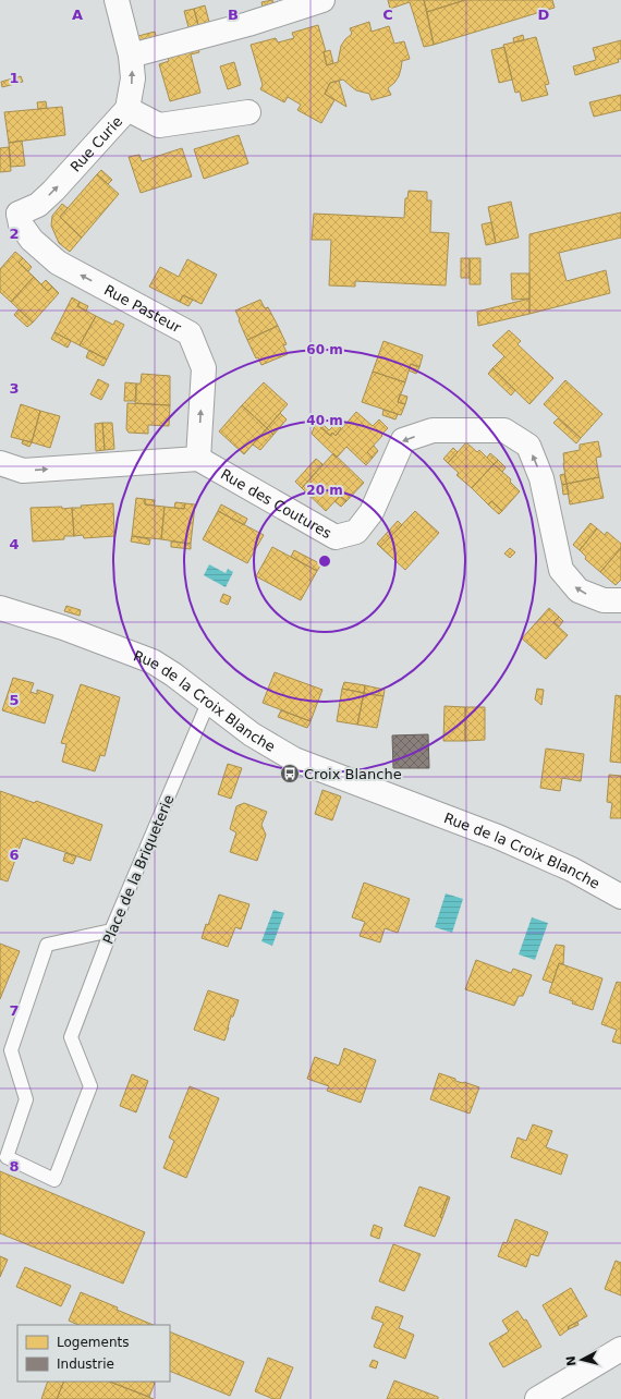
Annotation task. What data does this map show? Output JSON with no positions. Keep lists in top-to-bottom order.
{
  "streets": {
    "street": [
      "Rue Curie",
      "Rue Pasteur",
      "Rue des Coutures",
      "Rue de la Croix Blanche"
    ],
    "lane": ["Place de la Briqueterie"]
  },
  "crossings": [
    ["Rue Curie", "Rue Pasteur"],
    ["Rue Pasteur", "Rue des Coutures"],
    ["Rue de la Croix Blanche", "Place de la Briqueterie"]
  ],
  "one_way": ["Rue Curie", "Rue Pasteur"],
  "places": {
    "bus stop": ["Croix Blanche"]
  },
  "legend": ["Logements", "Industrie"],
  "north": "left",
  "grid": {
    "columns": [
      "A",
      "B",
      "C",
      "D"
    ],
    "rows": [
      "1",
      "2",
      "3",
      "4",
      "5",
      "6",
      "7",
      "8"
    ]
  },
  "rings": ["60 m", "40 m", "20 m"]
}
